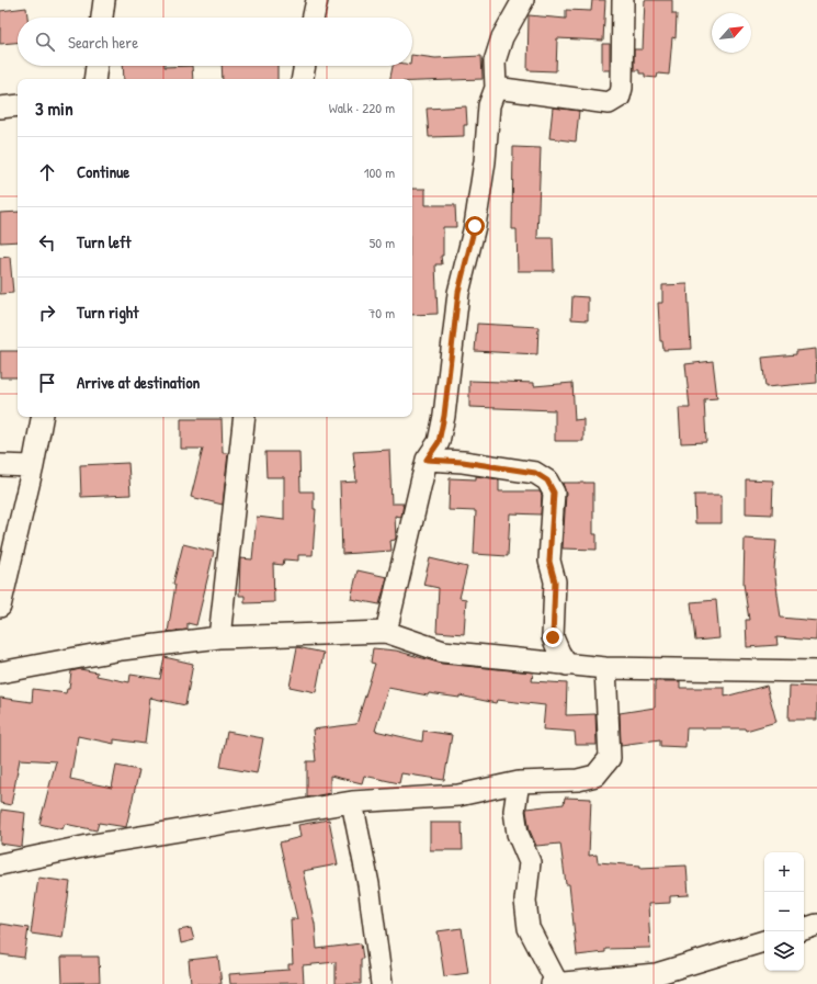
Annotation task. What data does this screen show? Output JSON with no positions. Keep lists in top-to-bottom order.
{
  "north": "top right",
  "page": {
    "search": "Search here",
    "heading": ["3 min", "Walk · 220 m"],
    "list": [
      ["Continue", "100 m"],
      ["Turn left", "50 m"],
      ["Turn right", "70 m"],
      "Arrive at destination"
    ],
    "map_buttons": ["+", "−"]
  }
}
